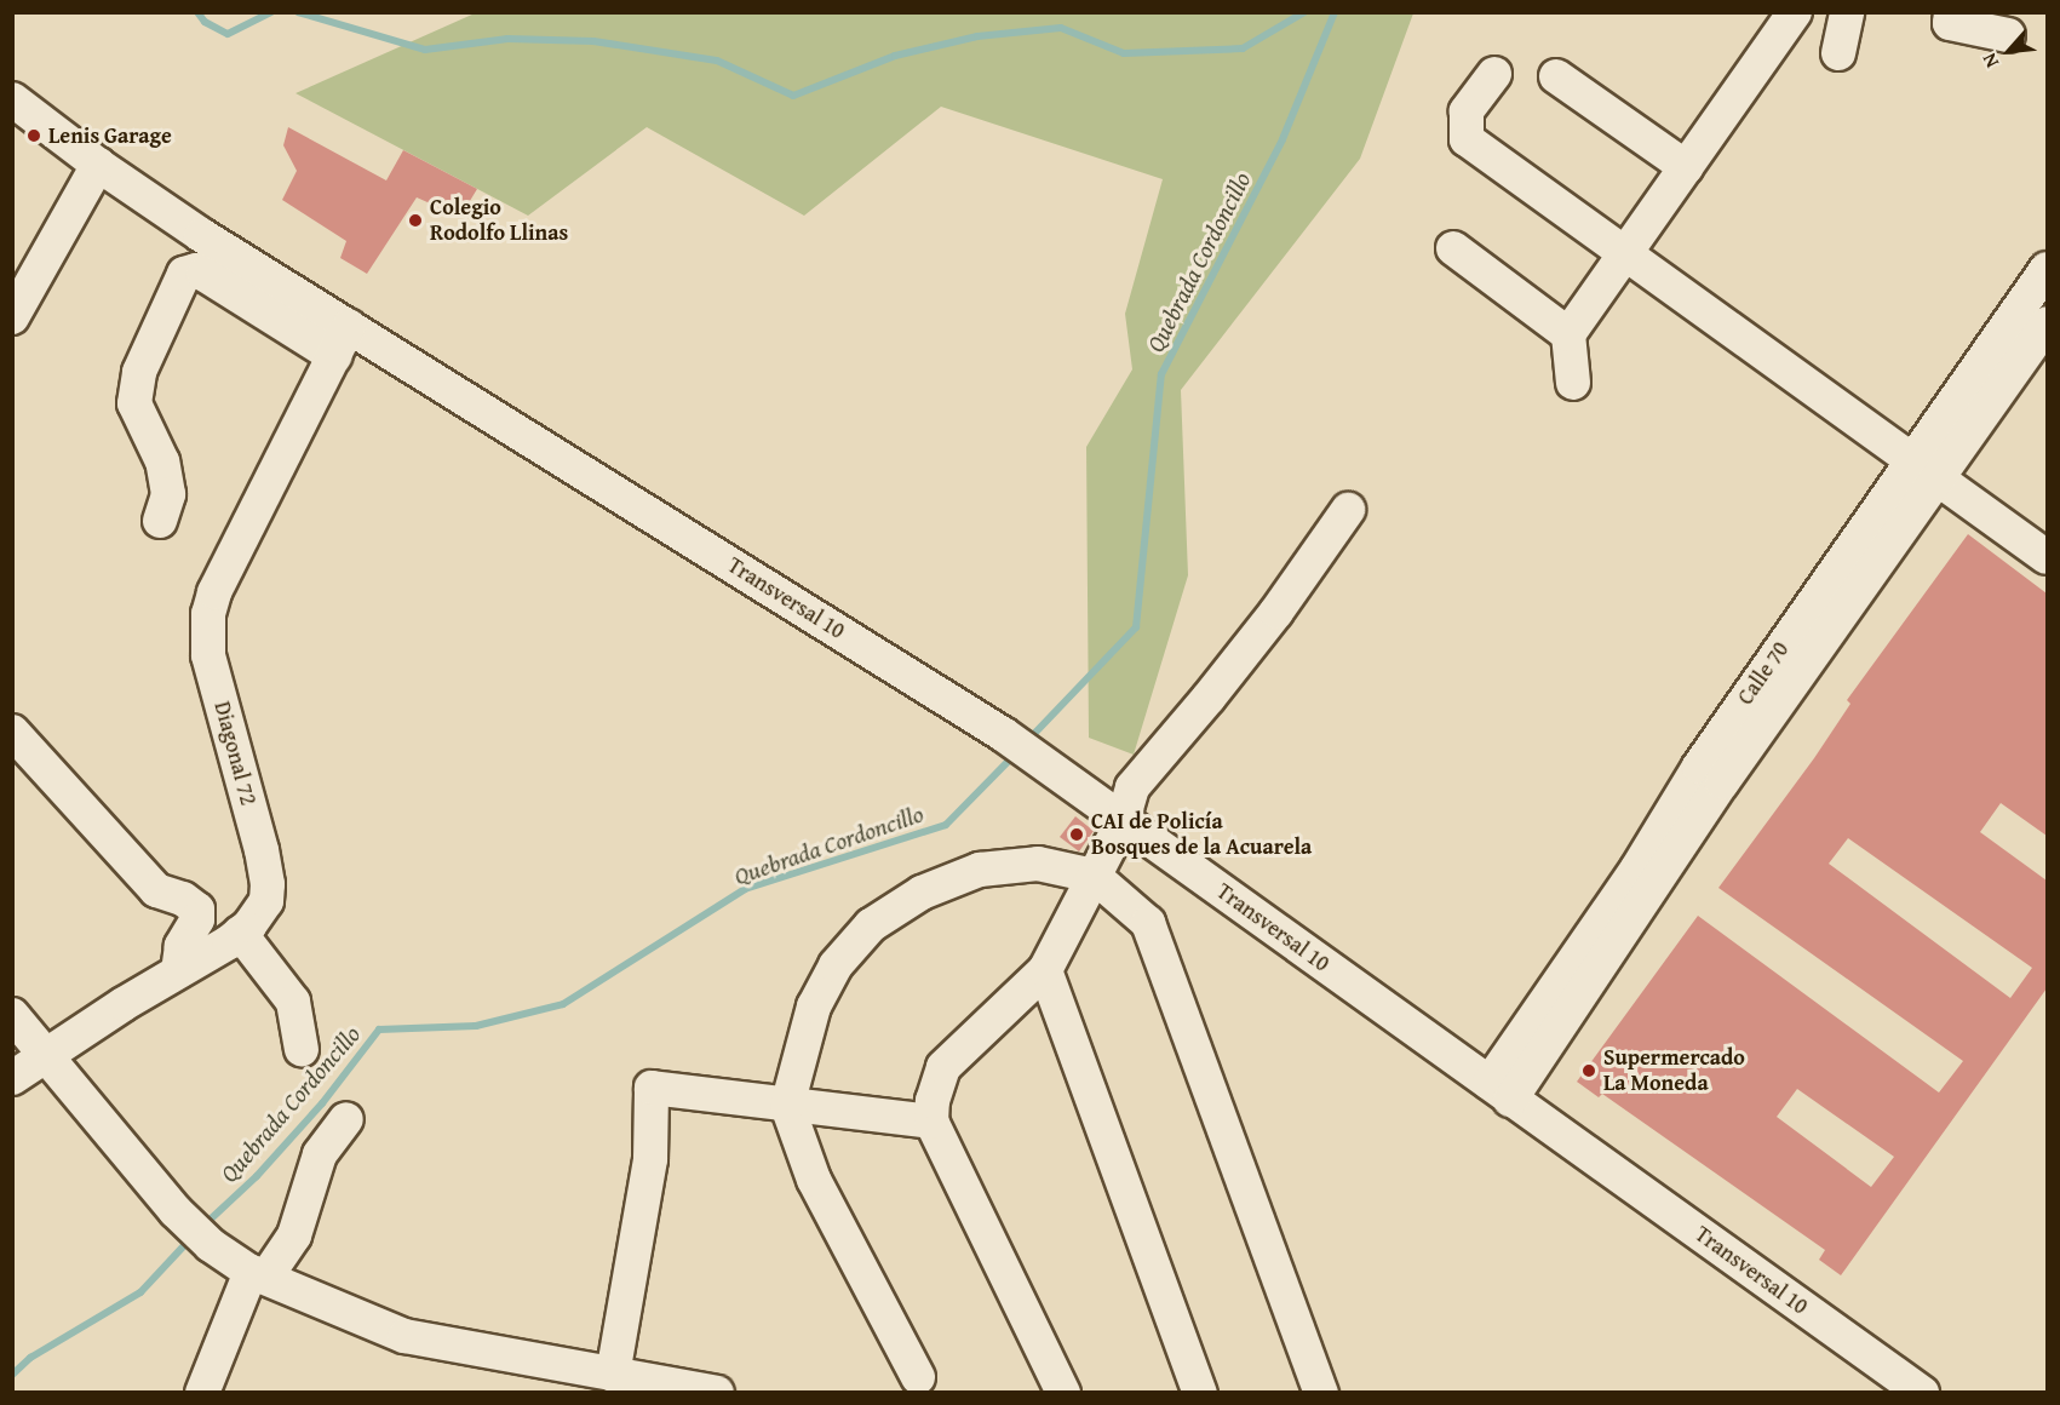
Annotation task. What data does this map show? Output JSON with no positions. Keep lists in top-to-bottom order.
{
  "streets": {
    "street": ["Transversal 10", "Calle 70", "Diagonal 72"]
  },
  "crossings": [
    ["Transversal 10", "Calle 70"],
    ["Transversal 10", "Diagonal 72"]
  ],
  "water": ["Quebrada Cordoncillo"],
  "places": [
    "Lenis Garage",
    "Colegio Rodolfo Llinas",
    "CAI de Policía Bosques de la Acuarela",
    "Supermercado La Moneda"
  ],
  "north": "bottom left"
}
